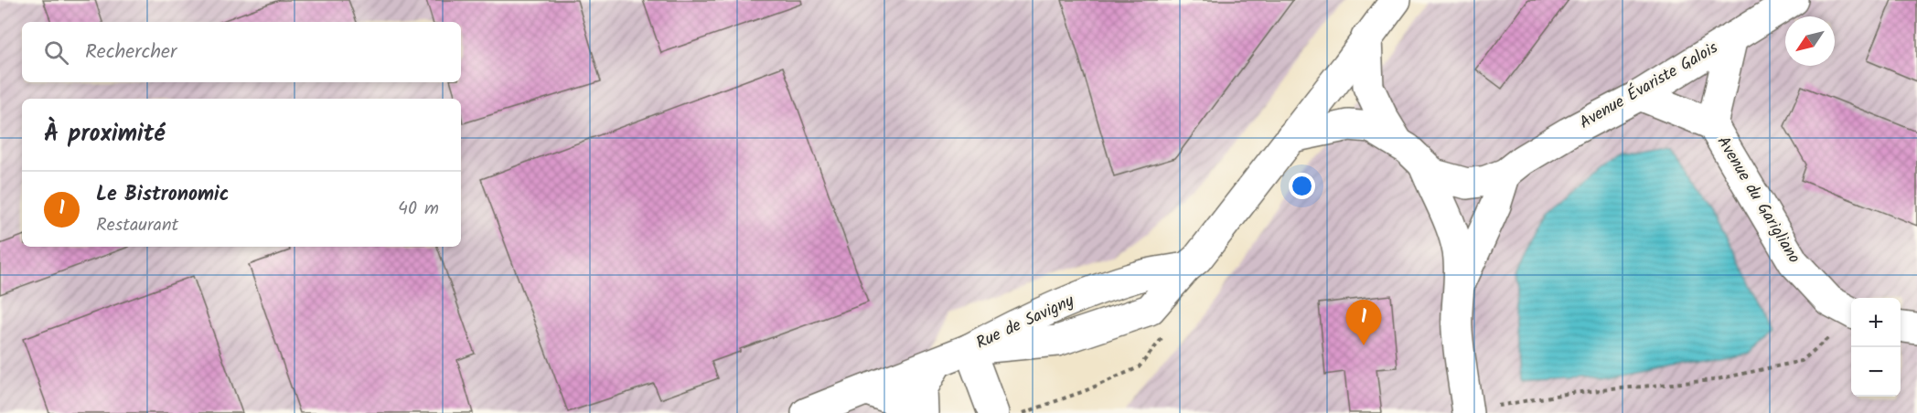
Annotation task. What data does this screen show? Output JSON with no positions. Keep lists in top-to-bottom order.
{
  "streets": {
    "main road": ["Avenue Évariste Galois", "Avenue du Garigliano", "Rue de Savigny"]
  },
  "crossings": [
    ["Avenue Évariste Galois", "Avenue du Garigliano"],
    ["Avenue Évariste Galois", "Rue de Savigny"]
  ],
  "north": "bottom left",
  "page": {
    "search": "Rechercher",
    "heading": "À proximité",
    "list": [
      {
        "mark": "1",
        "name": "Le Bistronomic",
        "note": "Restaurant",
        "value": "40 m"
      }
    ],
    "map_buttons": ["+", "−"],
    "pins": "1"
  }
}
